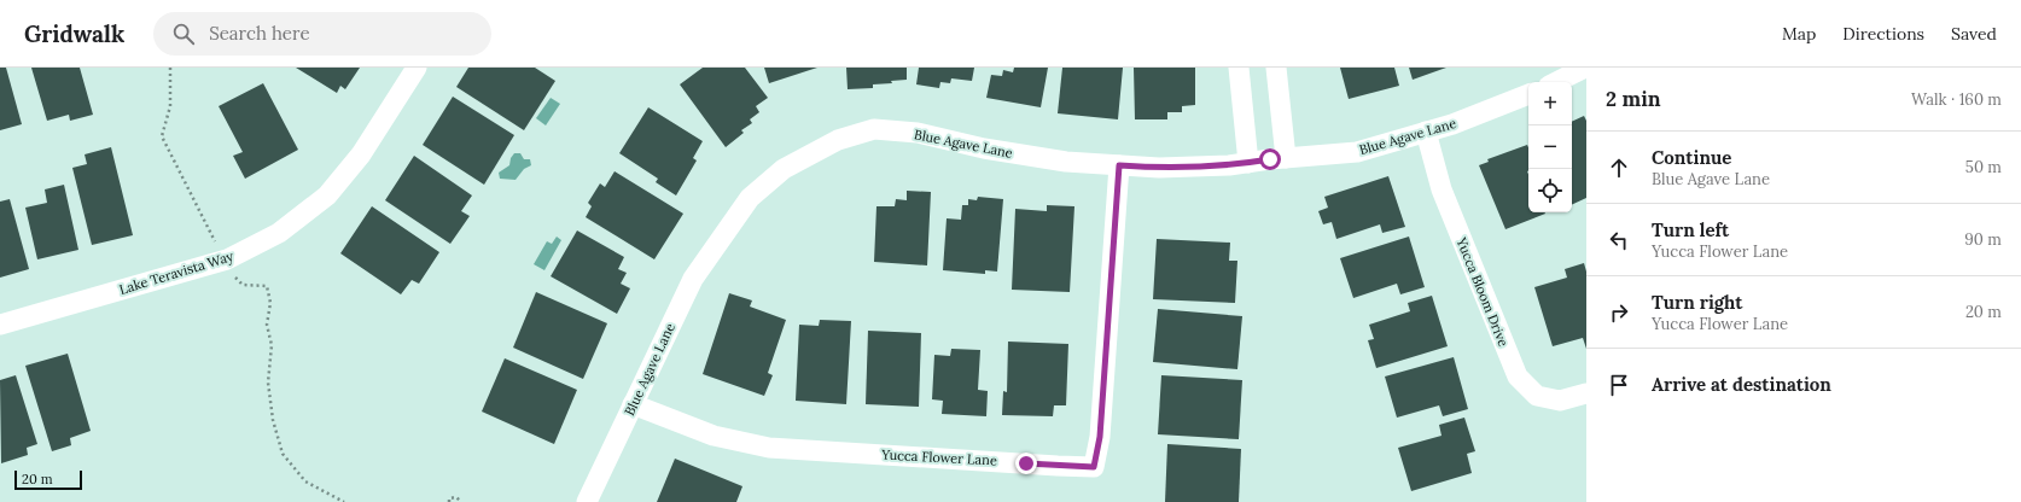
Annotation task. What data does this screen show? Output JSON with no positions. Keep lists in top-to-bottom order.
{
  "streets": {
    "street": [
      "Blue Agave Lane",
      "Lake Teravista Way",
      "Yucca Bloom Drive",
      "Yucca Flower Lane"
    ]
  },
  "crossings": [
    ["Blue Agave Lane", "Yucca Bloom Drive"],
    ["Blue Agave Lane", "Yucca Flower Lane"]
  ],
  "scale_bar": "20 m",
  "page": {
    "header": "Gridwalk",
    "search": "Search here",
    "nav": ["Map", "Directions", "Saved"],
    "heading": ["2 min", "Walk · 160 m"],
    "map_buttons": ["+", "−"],
    "list": [
      ["Continue", "Blue Agave Lane", "50 m"],
      ["Turn left", "Yucca Flower Lane", "90 m"],
      ["Turn right", "Yucca Flower Lane", "20 m"],
      "Arrive at destination"
    ],
    "scale": "20 m"
  }
}
